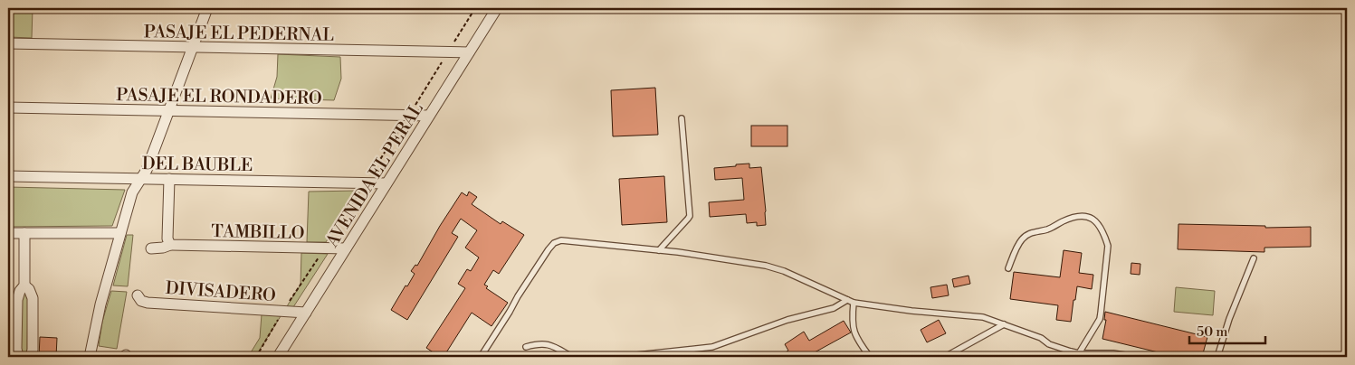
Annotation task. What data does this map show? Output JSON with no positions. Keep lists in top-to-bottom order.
{
  "streets": {
    "street": [
      "PASAJE EL PEDERNAL",
      "PASAJE EL RONDADERO",
      "DEL BAUBLE",
      "AVENIDA EL PERAL",
      "TAMBILLO",
      "DIVISADERO"
    ]
  },
  "crossings": [
    ["PASAJE EL PEDERNAL", "AVENIDA EL PERAL"],
    ["PASAJE EL RONDADERO", "AVENIDA EL PERAL"],
    ["DEL BAUBLE", "AVENIDA EL PERAL"],
    ["AVENIDA EL PERAL", "TAMBILLO"],
    ["AVENIDA EL PERAL", "DIVISADERO"]
  ],
  "scale_bar": "50 m"
}
